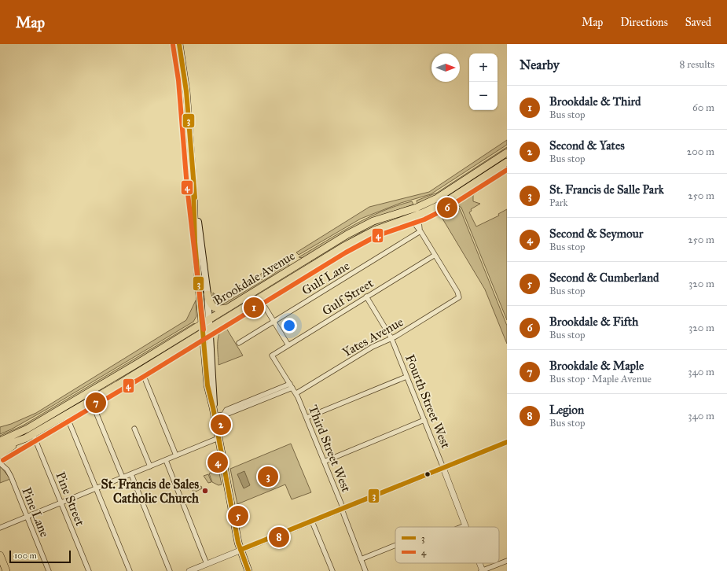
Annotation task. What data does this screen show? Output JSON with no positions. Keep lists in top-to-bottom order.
{
  "streets": {
    "main road": ["Brookdale Avenue"],
    "street": [
      "Gulf Lane",
      "Gulf Street",
      "Yates Avenue",
      "Fourth Street West",
      "Third Street West",
      "Pine Street",
      "Pine Lane"
    ]
  },
  "crossings": [
    ["Brookdale Avenue", "Pine Street"],
    ["Gulf Street", "Yates Avenue"],
    ["Gulf Street", "Fourth Street West"],
    ["Gulf Street", "Third Street West"],
    ["Yates Avenue", "Fourth Street West"],
    ["Yates Avenue", "Third Street West"]
  ],
  "places": ["St. Francis de Sales Catholic Church"],
  "lines": ["transit line 3", "transit line 4"],
  "legend": ["3", "4"],
  "scale_bar": "100 m",
  "north": "right",
  "page": {
    "header": "Map",
    "nav": ["Map", "Directions", "Saved"],
    "heading": ["Nearby", "8 results"],
    "map_buttons": ["+", "−"],
    "list": [
      {
        "mark": "1",
        "name": "Brookdale & Third",
        "note": "Bus stop",
        "value": "60 m"
      },
      {
        "mark": "2",
        "name": "Second & Yates",
        "note": "Bus stop",
        "value": "200 m"
      },
      {
        "mark": "3",
        "name": "St. Francis de Salle Park",
        "note": "Park",
        "value": "250 m"
      },
      {
        "mark": "4",
        "name": "Second & Seymour",
        "note": "Bus stop",
        "value": "250 m"
      },
      {
        "mark": "5",
        "name": "Second & Cumberland",
        "note": "Bus stop",
        "value": "320 m"
      },
      {
        "mark": "6",
        "name": "Brookdale & Fifth",
        "note": "Bus stop",
        "value": "320 m"
      },
      {
        "mark": "7",
        "name": "Brookdale & Maple",
        "note": "Bus stop · Maple Avenue",
        "value": "340 m"
      },
      {
        "mark": "8",
        "name": "Legion",
        "note": "Bus stop",
        "value": "340 m"
      }
    ],
    "pins": [
      "6",
      "1",
      "7",
      "2",
      "4",
      "3",
      "5",
      "8"
    ],
    "scale": "100 m"
  }
}
